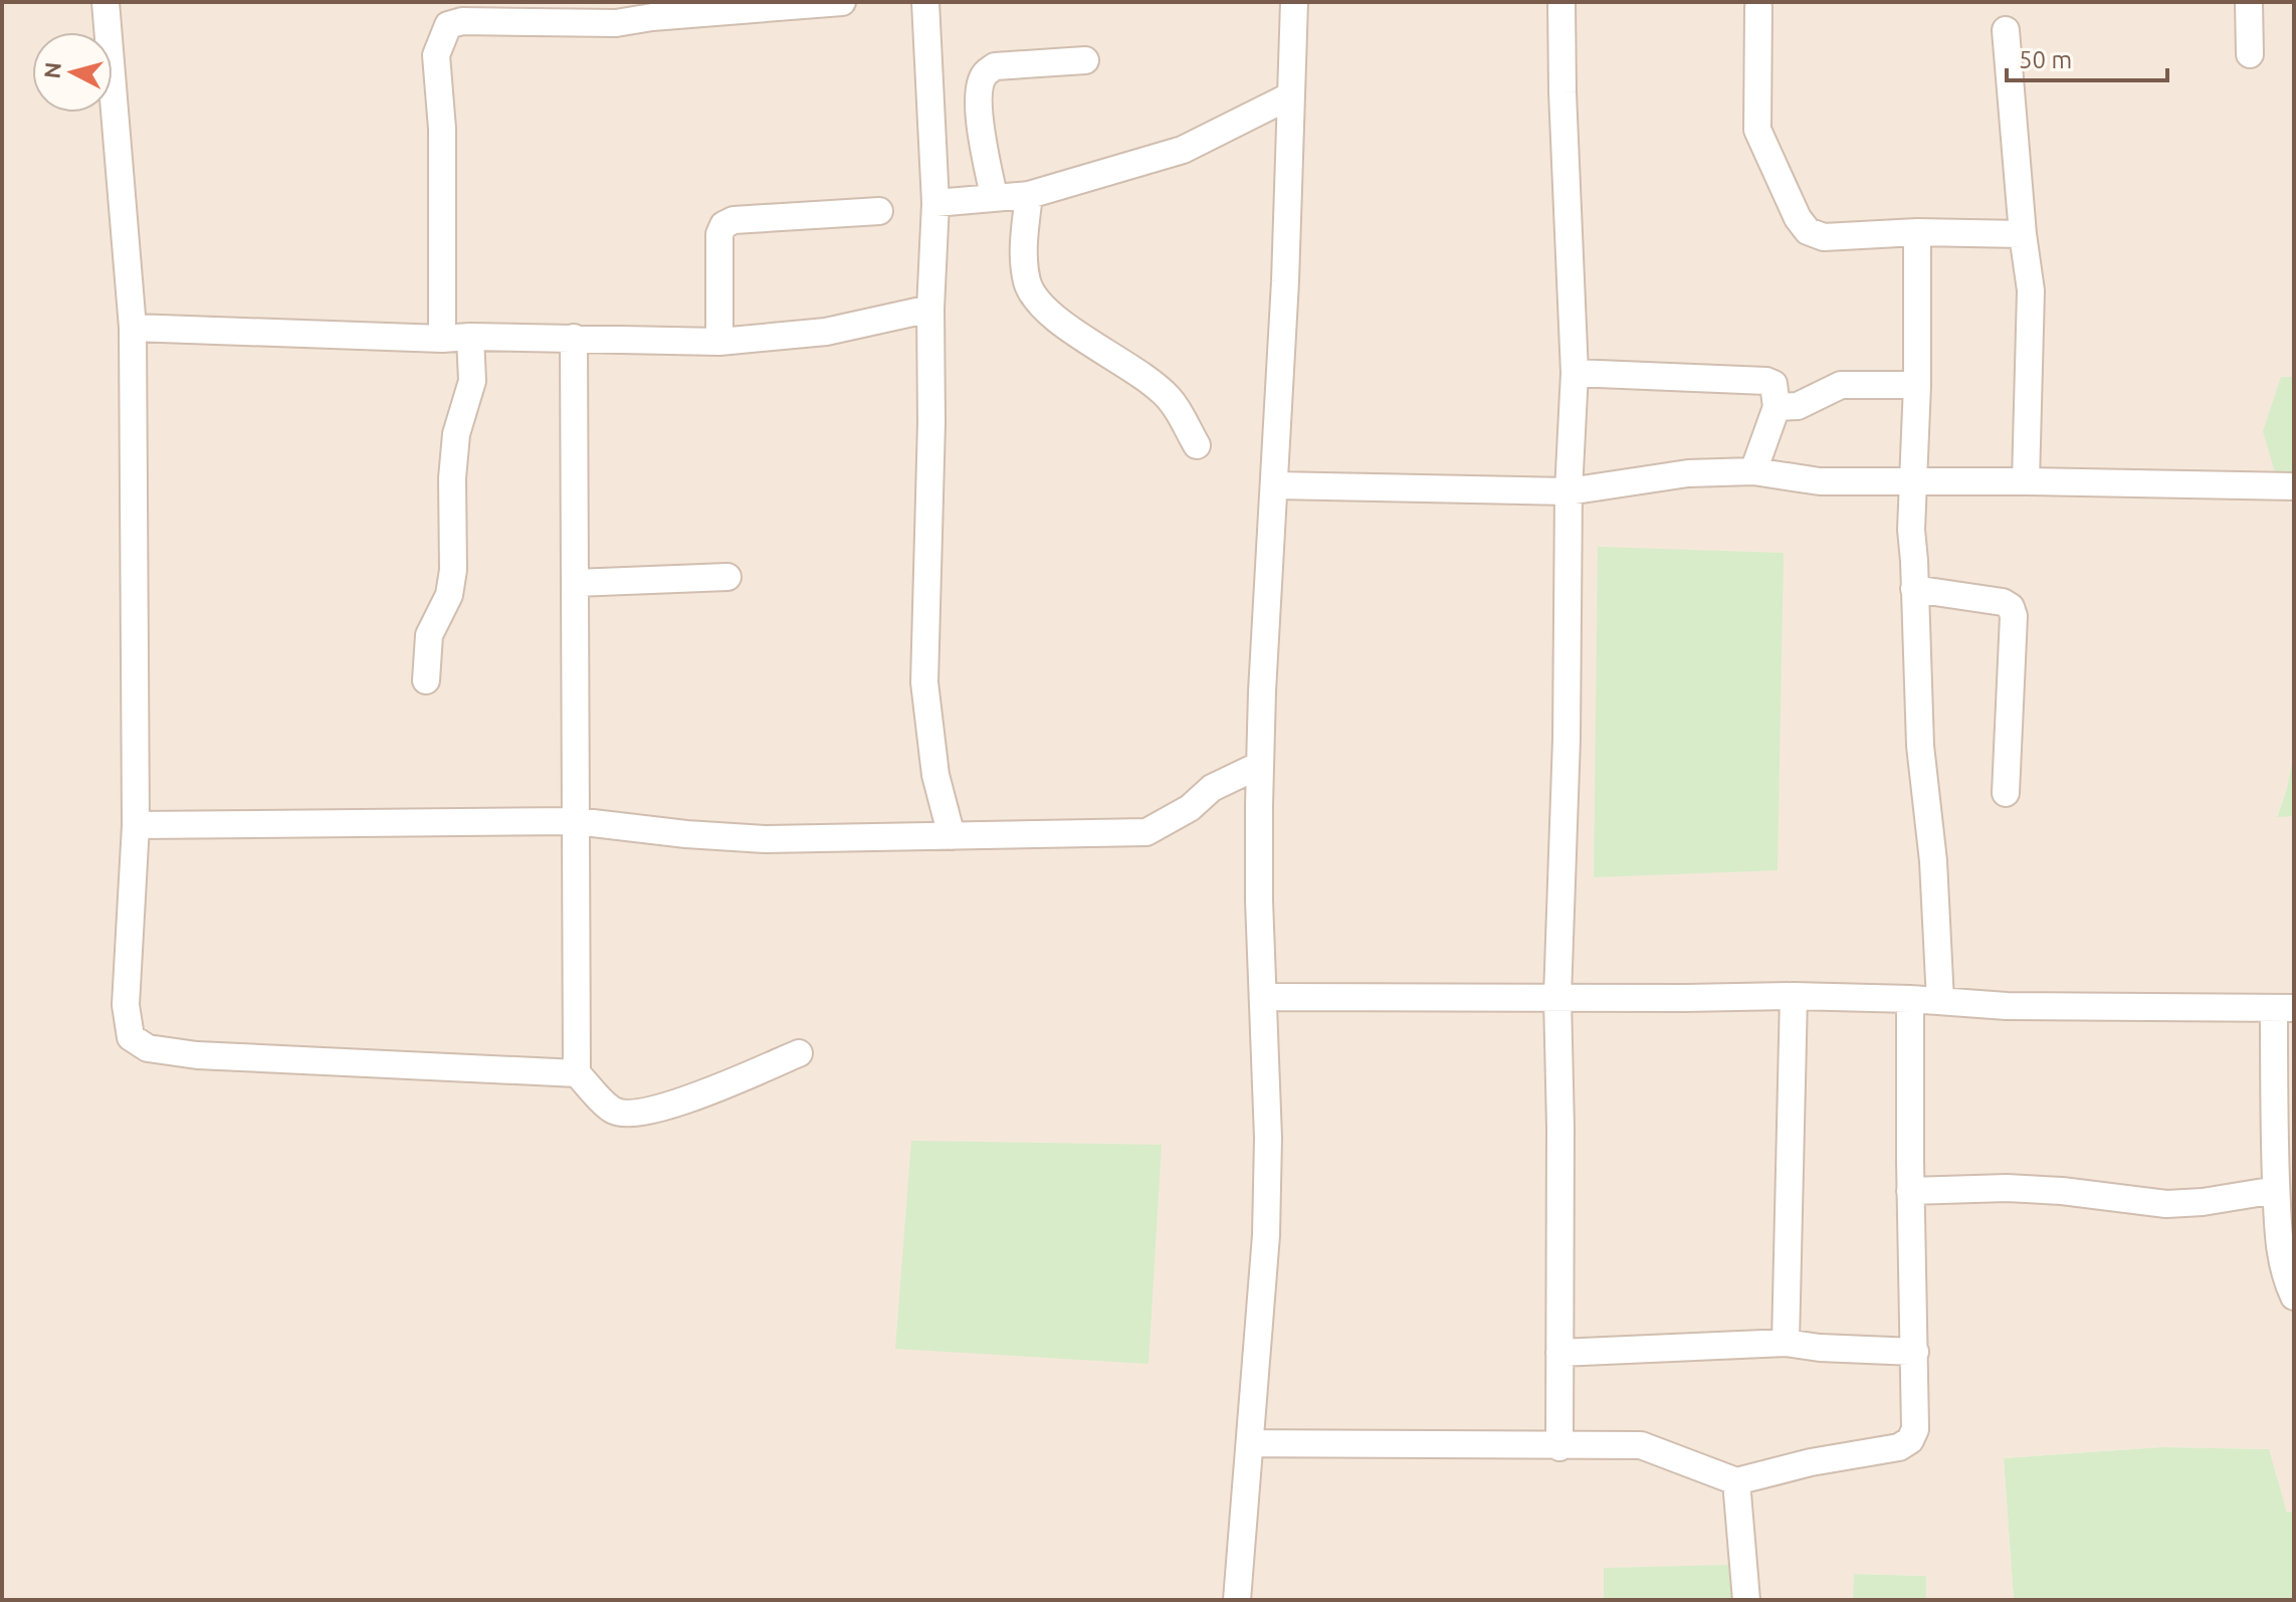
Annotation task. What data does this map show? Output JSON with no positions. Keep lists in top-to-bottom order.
{
  "scale_bar": "50 m",
  "north": "left"
}
